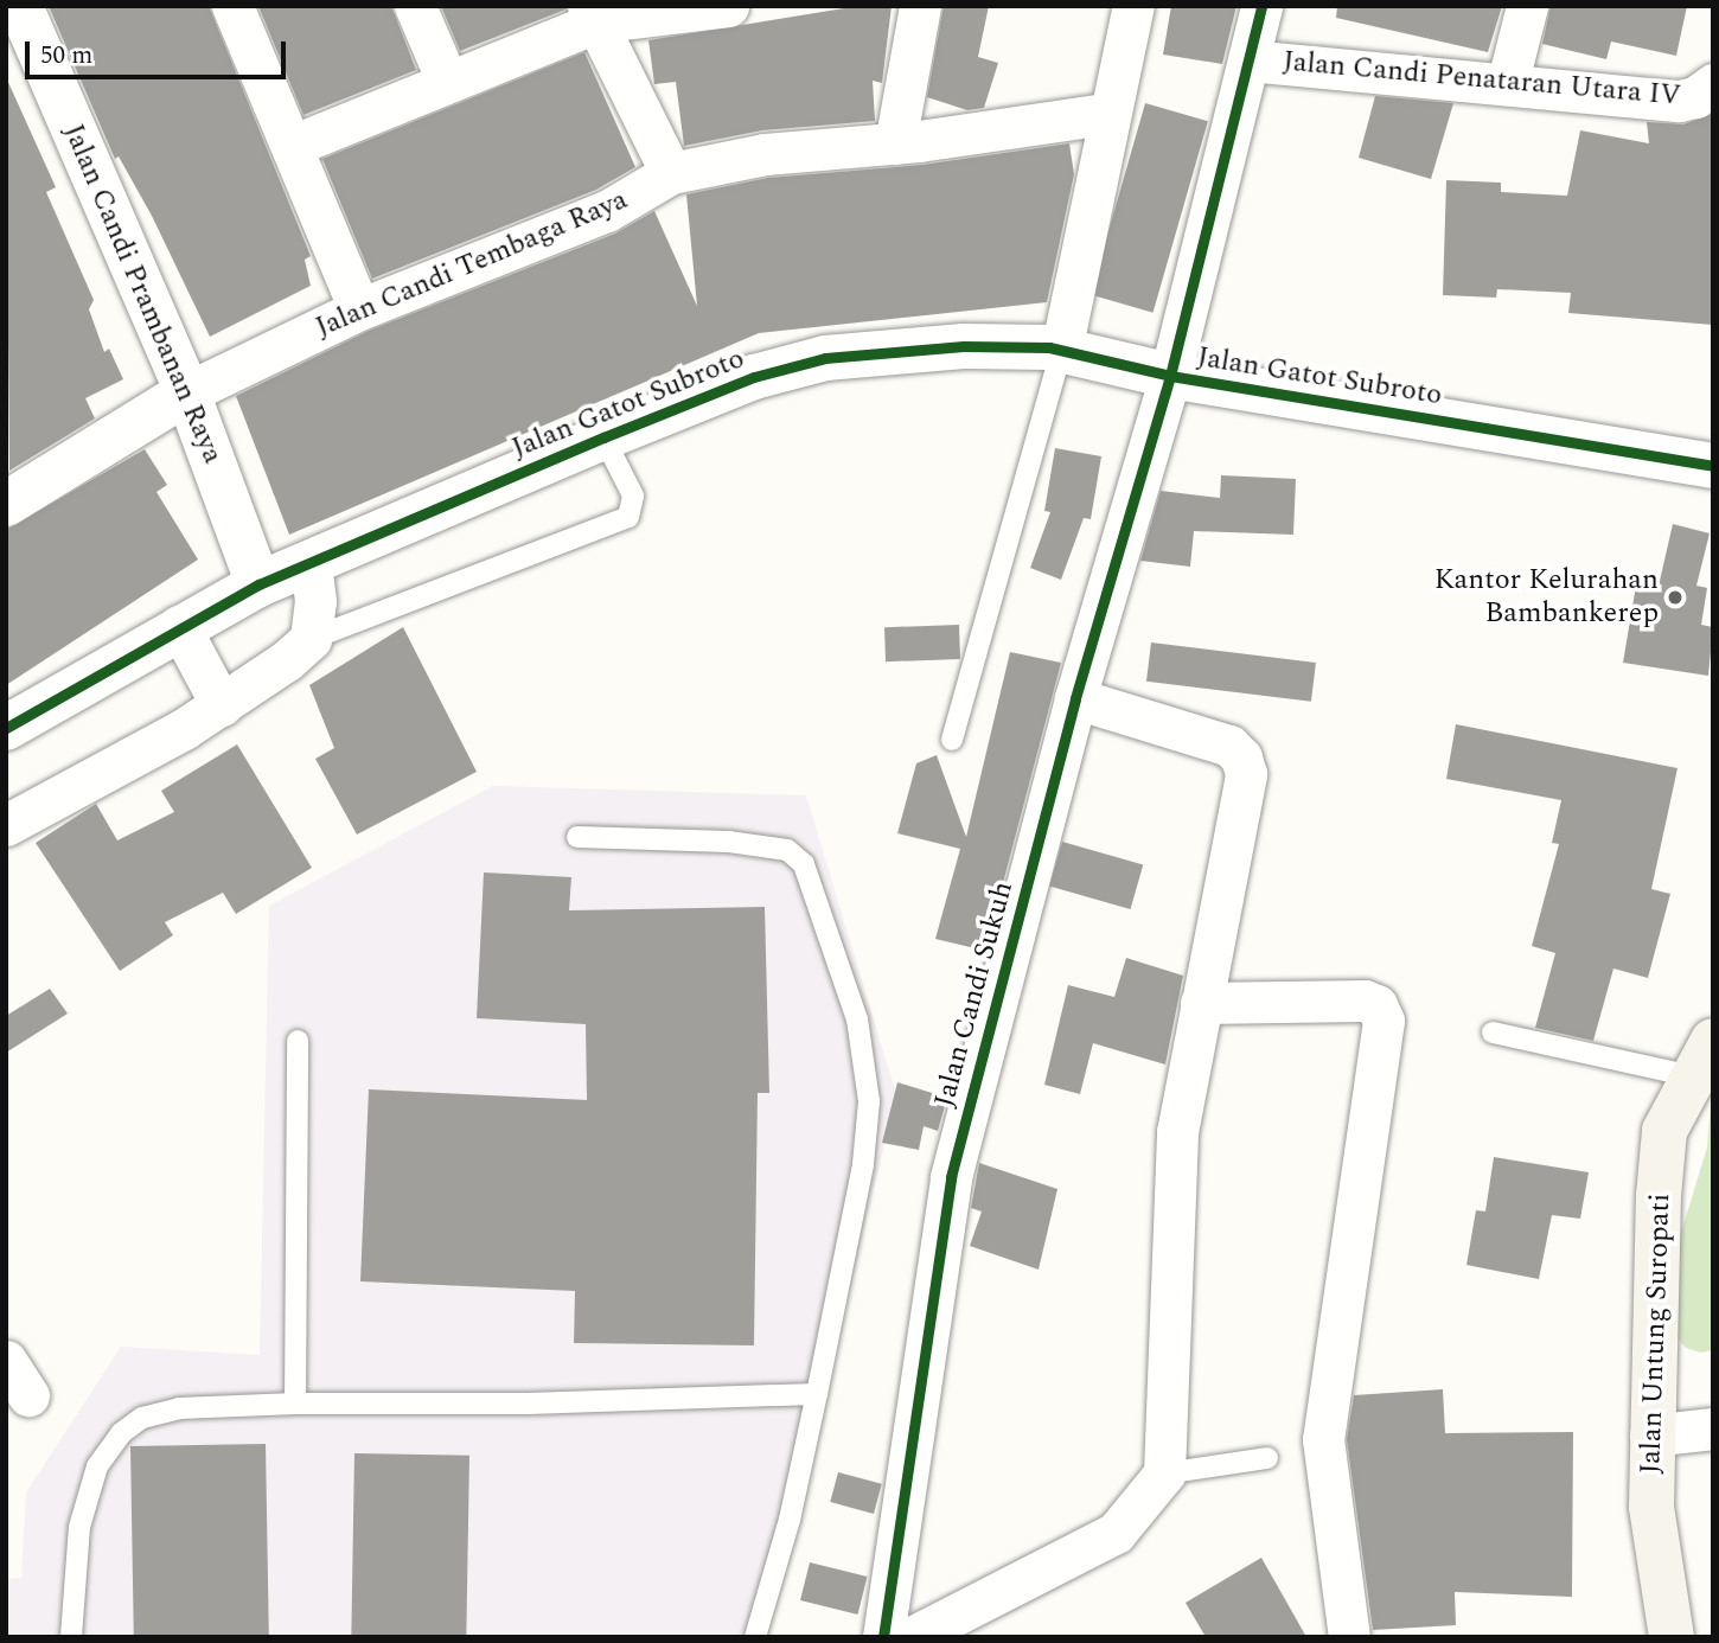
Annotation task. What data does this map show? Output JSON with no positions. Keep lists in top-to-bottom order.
{
  "streets": {
    "main road": ["Jalan Untung Suropati"],
    "street": [
      "Jalan Candi Penataran Utara IV",
      "Jalan Candi Tembaga Raya",
      "Jalan Candi Prambanan Raya",
      "Jalan Gatot Subroto",
      "Jalan Candi Sukuh"
    ]
  },
  "crossings": [
    ["Jalan Candi Penataran Utara IV", "Jalan Candi Sukuh"],
    ["Jalan Candi Tembaga Raya", "Jalan Candi Prambanan Raya"],
    ["Jalan Candi Prambanan Raya", "Jalan Gatot Subroto"],
    ["Jalan Gatot Subroto", "Jalan Candi Sukuh"]
  ],
  "places": ["Kantor Kelurahan Bambankerep"],
  "scale_bar": "50 m"
}
